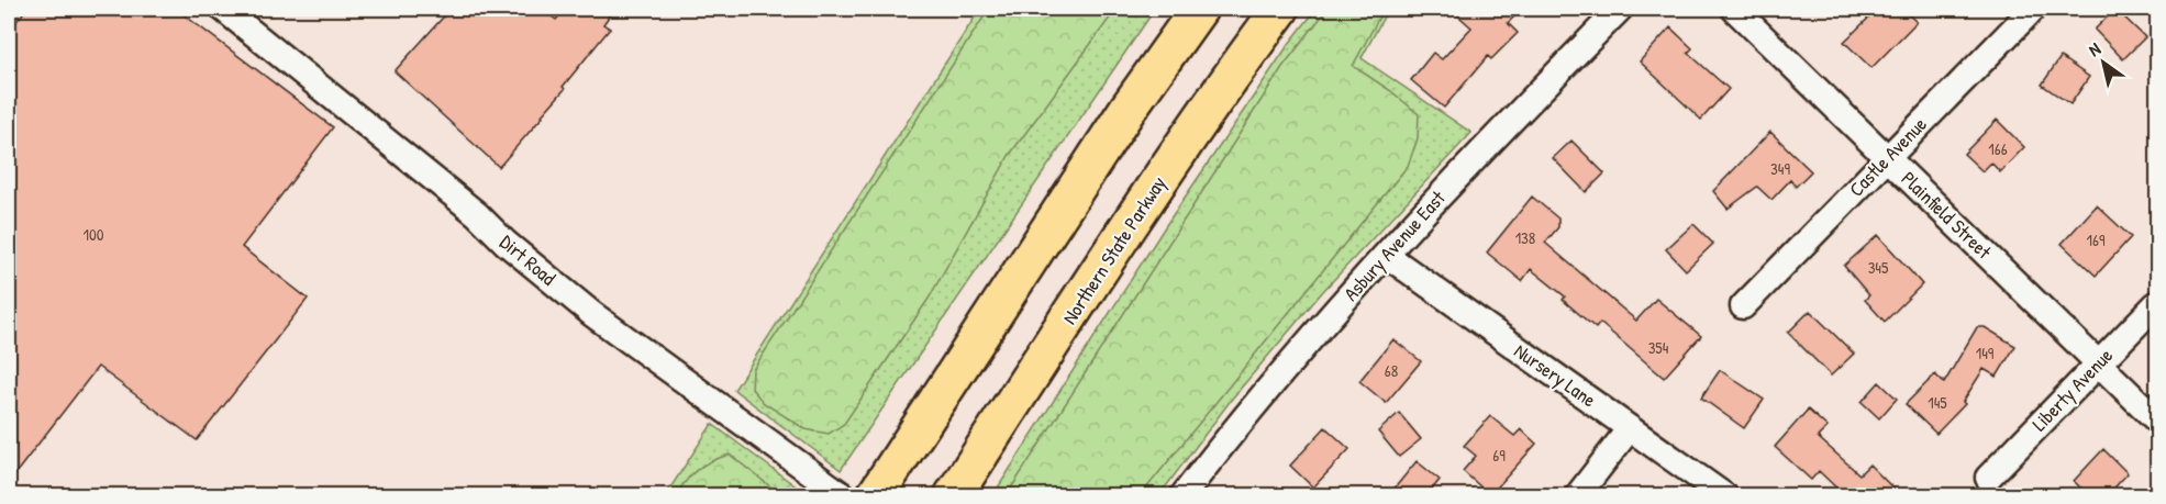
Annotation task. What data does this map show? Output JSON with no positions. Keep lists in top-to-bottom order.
{
  "streets": {
    "highway": ["Northern State Parkway"],
    "street": [
      "Castle Avenue",
      "Plainfield Street",
      "Asbury Avenue East",
      "Dirt Road",
      "Nursery Lane",
      "Liberty Avenue"
    ]
  },
  "crossings": [
    ["Castle Avenue", "Plainfield Street"],
    ["Plainfield Street", "Liberty Avenue"],
    ["Asbury Avenue East", "Nursery Lane"]
  ],
  "house_numbers": [
    "166",
    "349",
    "100",
    "138",
    "169",
    "345",
    "354",
    "149",
    "68",
    "145",
    "69"
  ],
  "north": "top left"
}
